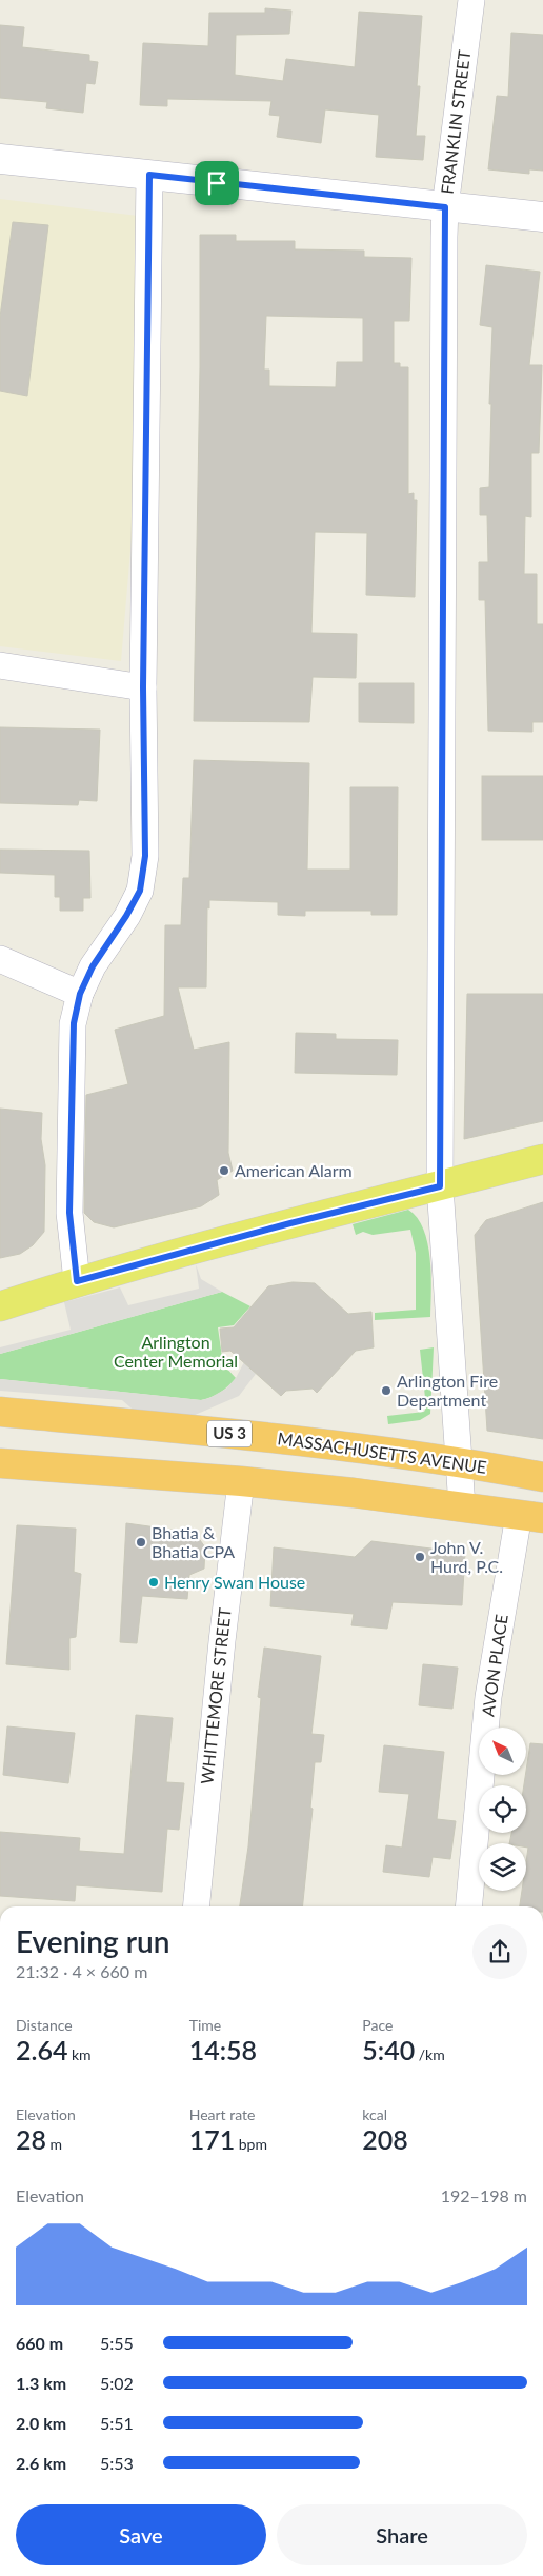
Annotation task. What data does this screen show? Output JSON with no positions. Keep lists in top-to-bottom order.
{
  "streets": {
    "highway": ["US 3", "MASSACHUSETTS AVENUE"],
    "street": ["FRANKLIN STREET", "AVON PLACE", "WHITTEMORE STREET"]
  },
  "crossings": [
    ["FRANKLIN STREET", "MASSACHUSETTS AVENUE"]
  ],
  "parks": ["Arlington Center Memorial"],
  "places": [
    "American Alarm",
    "Arlington Fire Department",
    "Bhatia & Bhatia CPA",
    "John V. Hurd, P.C.",
    "Henry Swan House"
  ],
  "north": "top left",
  "page": {
    "heading": ["Evening run", "21:32 · 4 × 660 m"],
    "stats": [
      ["Distance", "2.64 km"],
      ["Time", "14:58"],
      ["Pace", "5:40 /km"],
      ["Elevation", "28 m"],
      ["Heart rate", "171 bpm"],
      ["kcal", "208"]
    ],
    "chart": ["Elevation", "192–198 m"],
    "list": [
      {
        "name": "660 m",
        "note": "5:55"
      },
      {
        "name": "1.3 km",
        "note": "5:02"
      },
      {
        "name": "2.0 km",
        "note": "5:51"
      },
      {
        "name": "2.6 km",
        "note": "5:53"
      }
    ],
    "buttons": ["Save", "Share"]
  }
}
